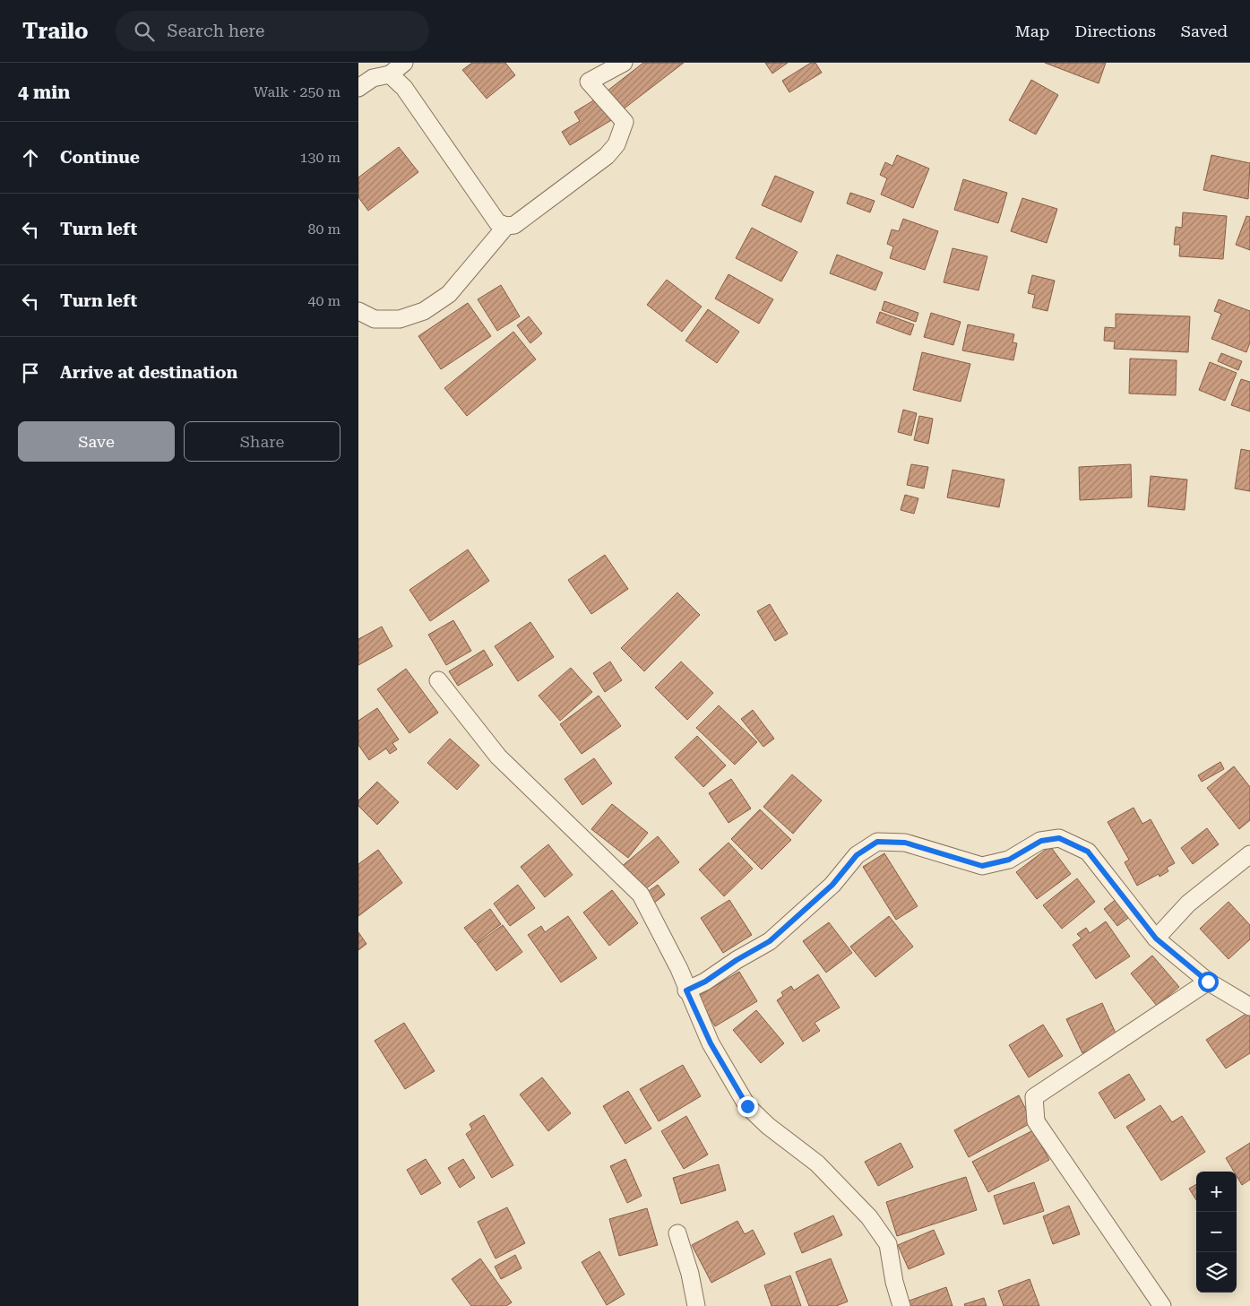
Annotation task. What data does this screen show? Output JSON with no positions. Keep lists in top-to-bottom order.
{
  "page": {
    "header": "Trailo",
    "search": "Search here",
    "nav": ["Map", "Directions", "Saved"],
    "heading": ["4 min", "Walk · 250 m"],
    "list": [
      ["Continue", "130 m"],
      ["Turn left", "80 m"],
      ["Turn left", "40 m"],
      "Arrive at destination"
    ],
    "buttons": ["Save", "Share"],
    "map_buttons": ["+", "−"]
  }
}
